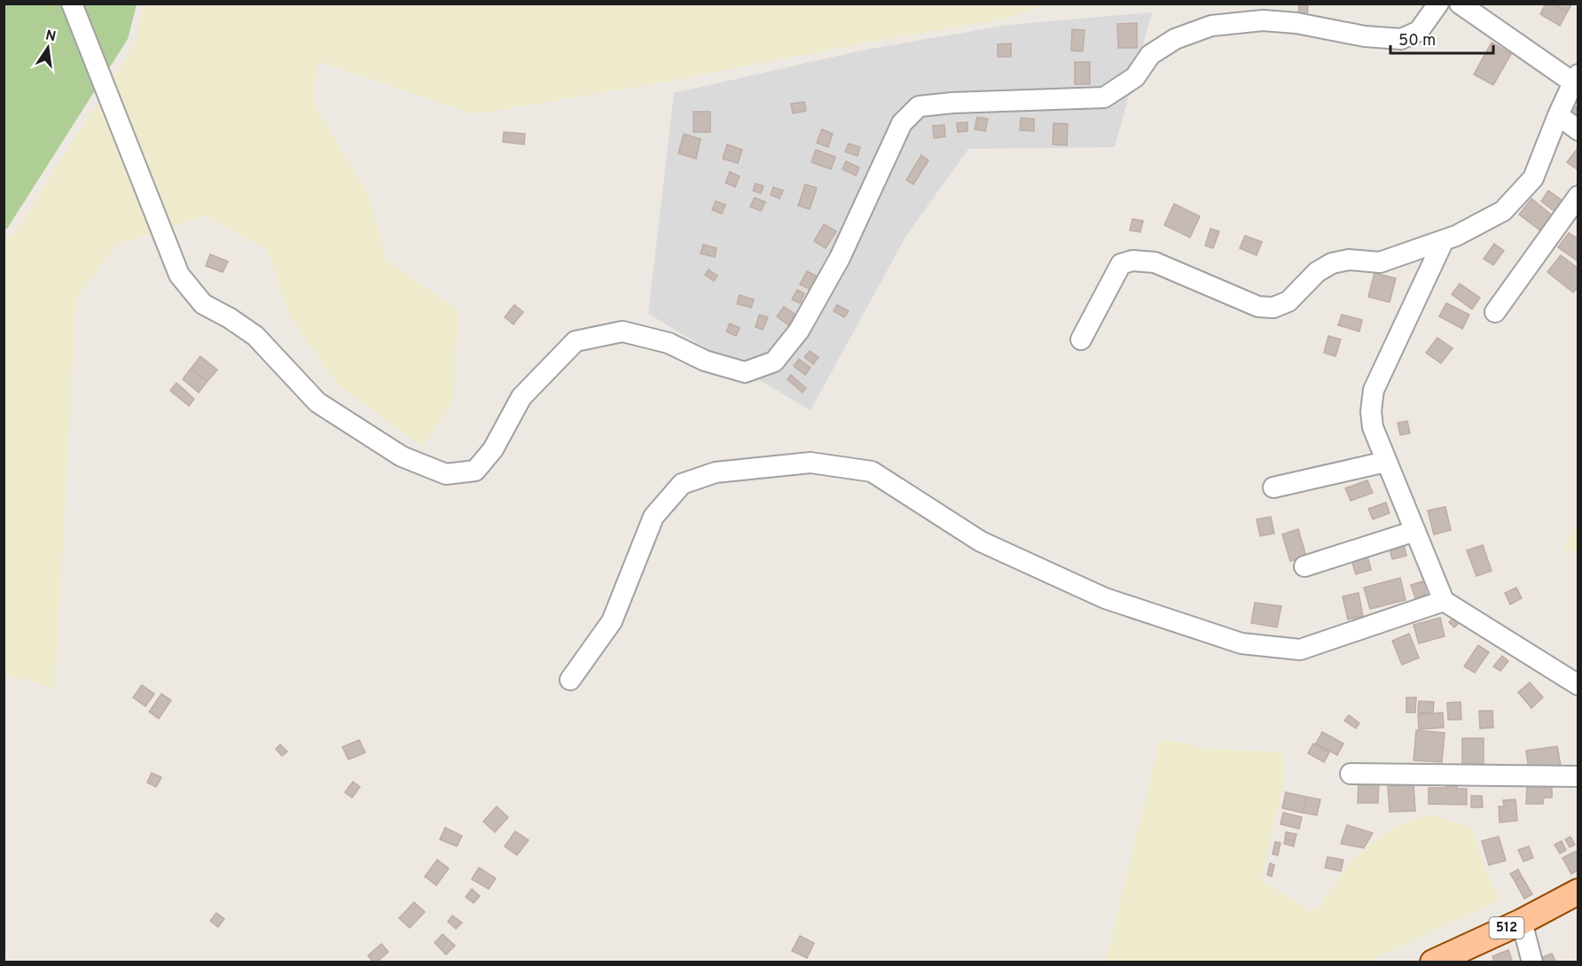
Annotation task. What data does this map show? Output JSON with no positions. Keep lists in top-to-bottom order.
{
  "streets": {
    "main road": ["512"]
  },
  "scale_bar": "50 m",
  "north": "top"
}
